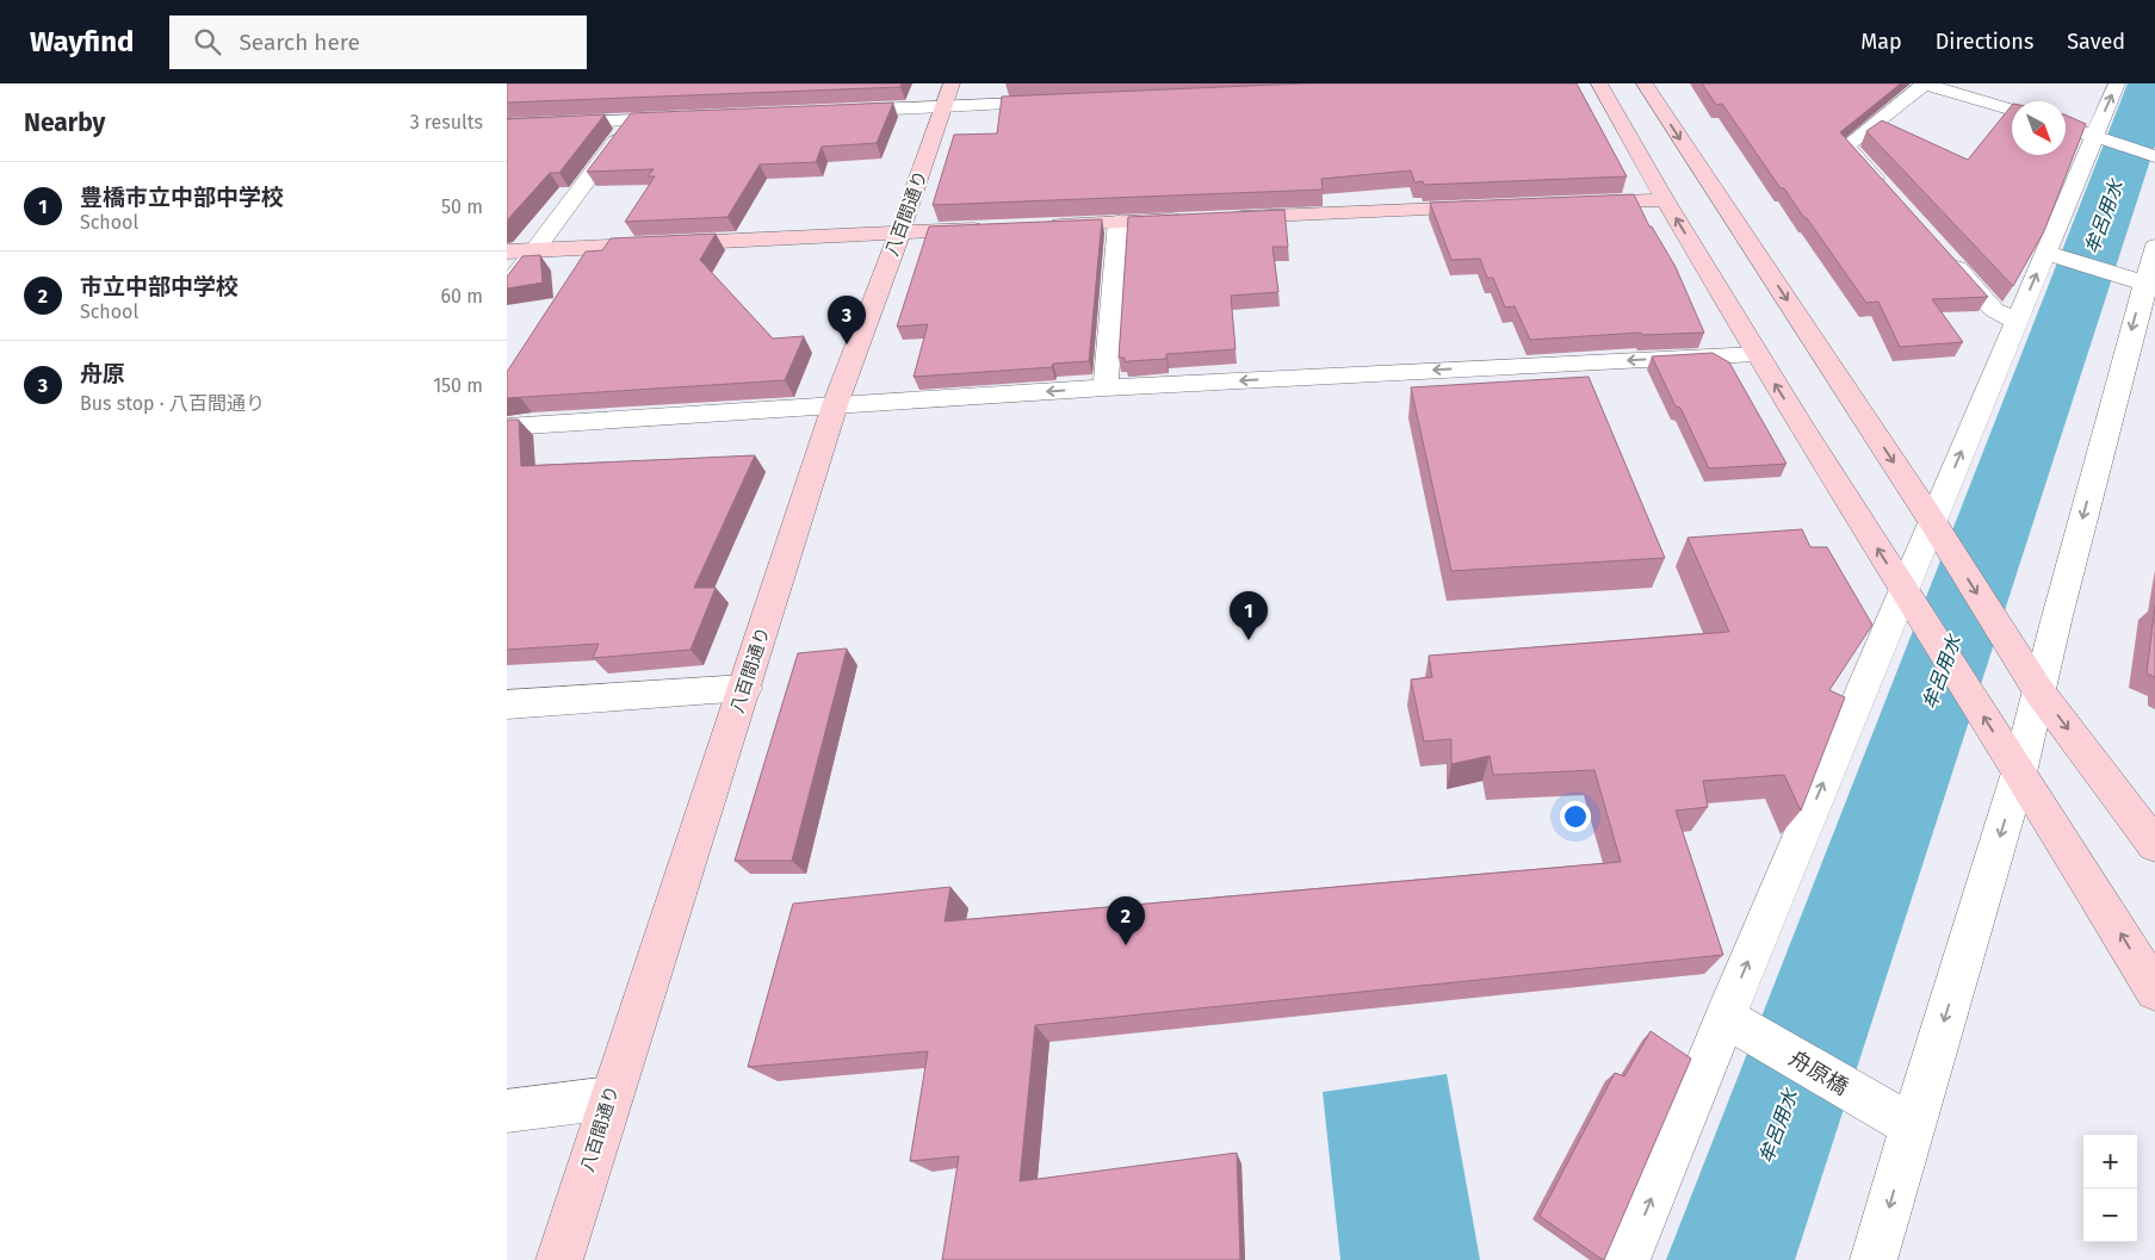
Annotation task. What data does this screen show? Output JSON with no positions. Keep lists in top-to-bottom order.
{
  "streets": {
    "street": ["八百間通り", "舟原橋"]
  },
  "water": ["牟呂用水"],
  "north": "bottom right",
  "page": {
    "header": "Wayfind",
    "search": "Search here",
    "nav": ["Map", "Directions", "Saved"],
    "heading": ["Nearby", "3 results"],
    "list": [
      {
        "mark": "1",
        "name": "豊橋市立中部中学校",
        "note": "School",
        "value": "50 m"
      },
      {
        "mark": "2",
        "name": "市立中部中学校",
        "note": "School",
        "value": "60 m"
      },
      {
        "mark": "3",
        "name": "舟原",
        "note": "Bus stop · 八百間通り",
        "value": "150 m"
      }
    ],
    "pins": ["3", "1", "2"],
    "map_buttons": ["+", "−"]
  }
}
